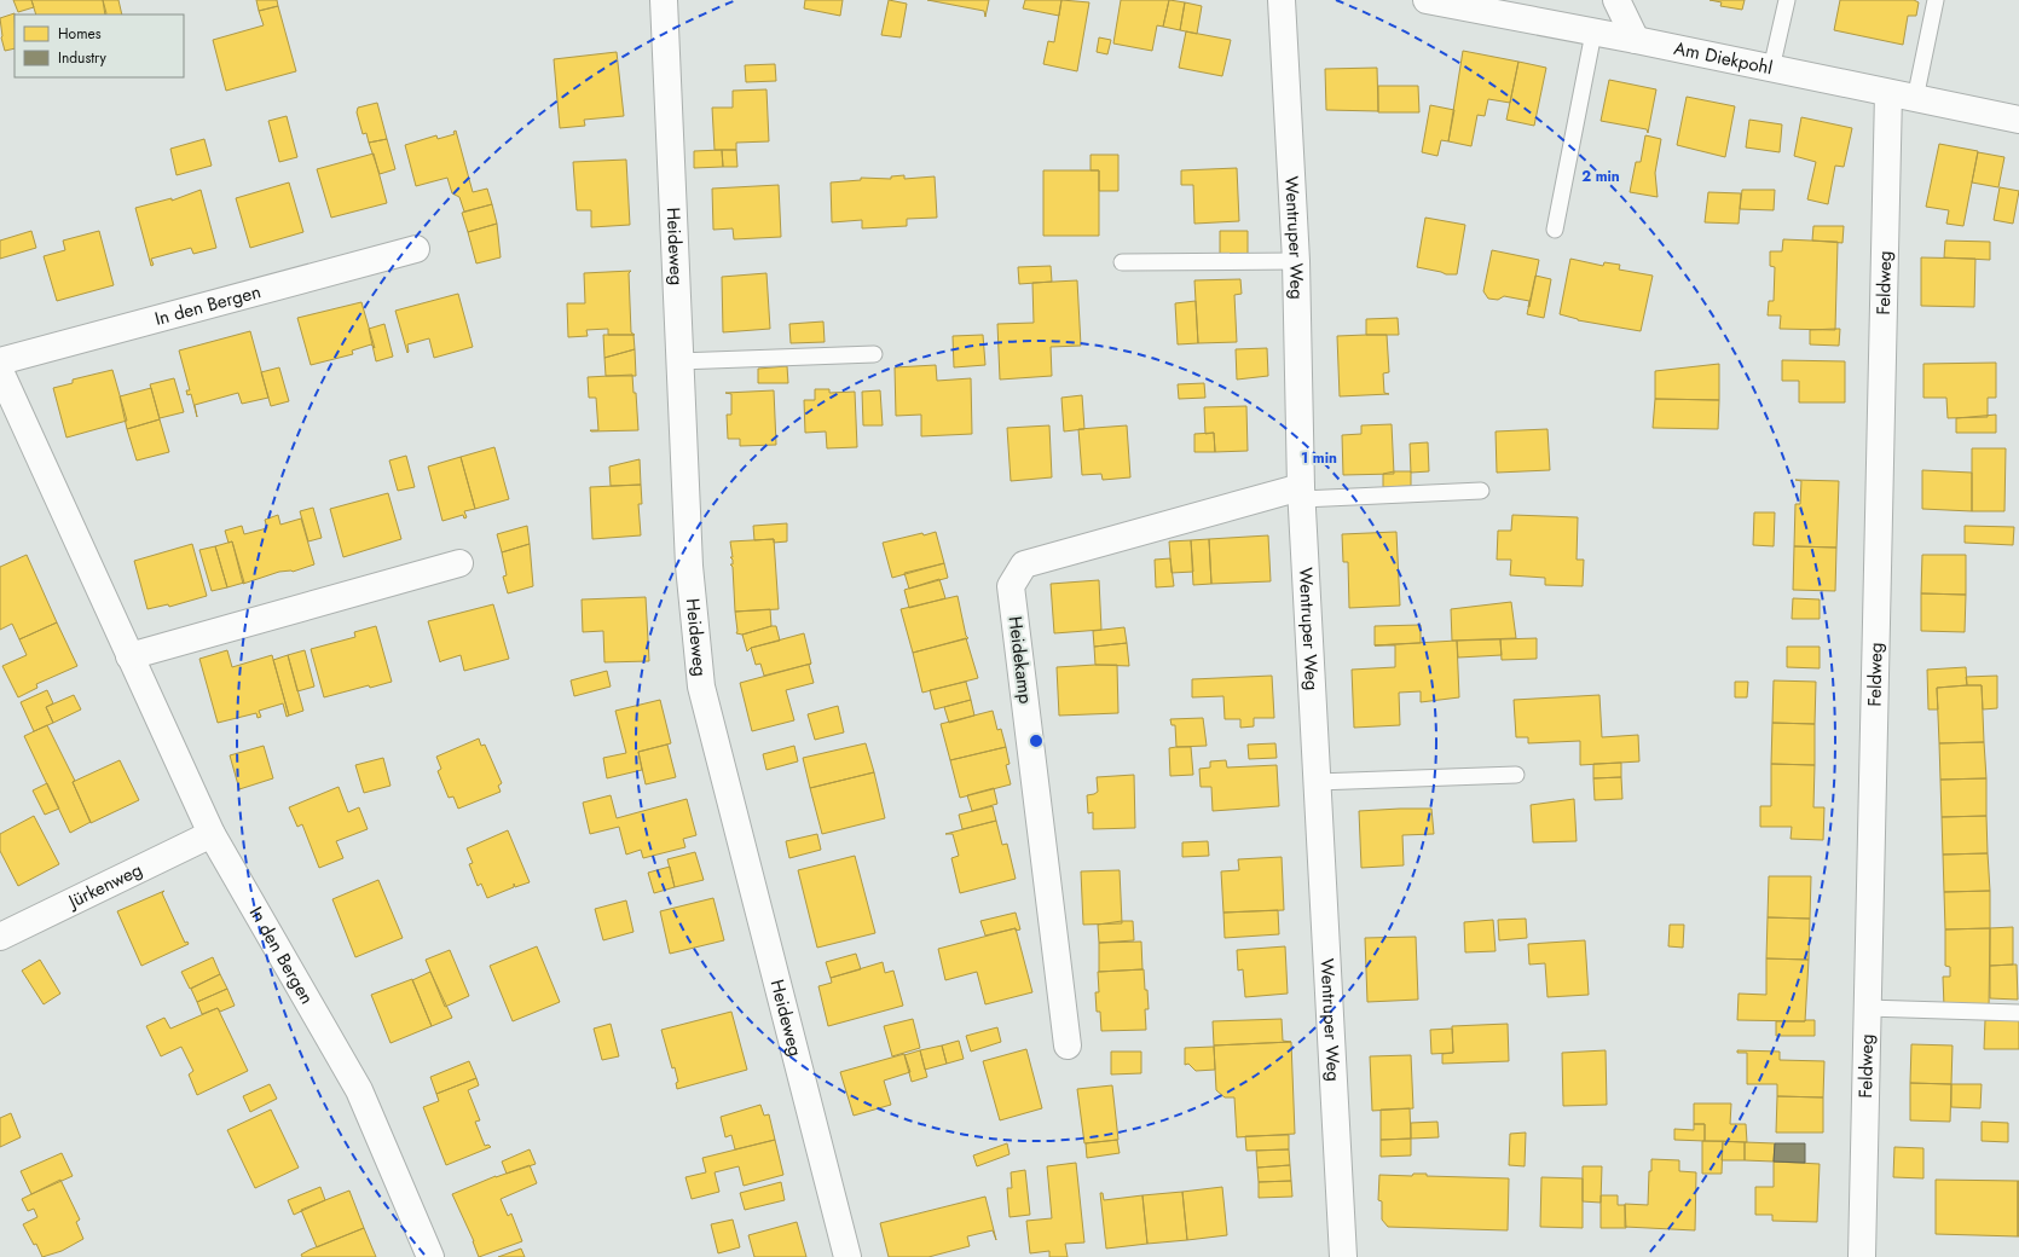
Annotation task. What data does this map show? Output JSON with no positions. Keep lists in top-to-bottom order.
{
  "streets": {
    "street": [
      "Am Diekpohl",
      "Wentruper Weg",
      "Heideweg",
      "Feldweg",
      "In den Bergen",
      "Heidekamp",
      "Jürkenweg"
    ]
  },
  "crossings": [
    ["Am Diekpohl", "Feldweg"],
    ["Wentruper Weg", "Heidekamp"],
    ["In den Bergen", "Jürkenweg"]
  ],
  "legend": ["Homes", "Industry"],
  "rings": ["2 min", "1 min"]
}
